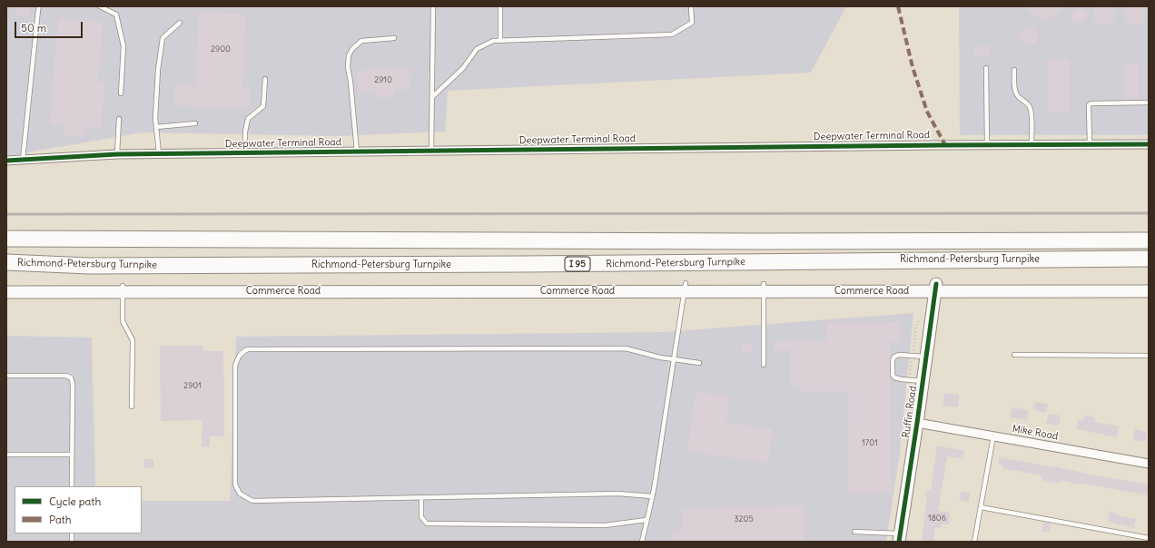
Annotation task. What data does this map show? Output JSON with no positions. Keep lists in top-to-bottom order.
{
  "streets": {
    "highway": ["Richmond-Petersburg Turnpike", "I 95"],
    "main road": ["Commerce Road", "Ruffin Road"],
    "street": ["Deepwater Terminal Road", "Mike Road"]
  },
  "crossings": [
    ["Commerce Road", "Ruffin Road"],
    ["Ruffin Road", "Mike Road"]
  ],
  "house_numbers": [
    "2900",
    "2910",
    "2901",
    "1701",
    "1806",
    "3205"
  ],
  "legend": ["Cycle path", "Path"],
  "scale_bar": "50 m"
}
